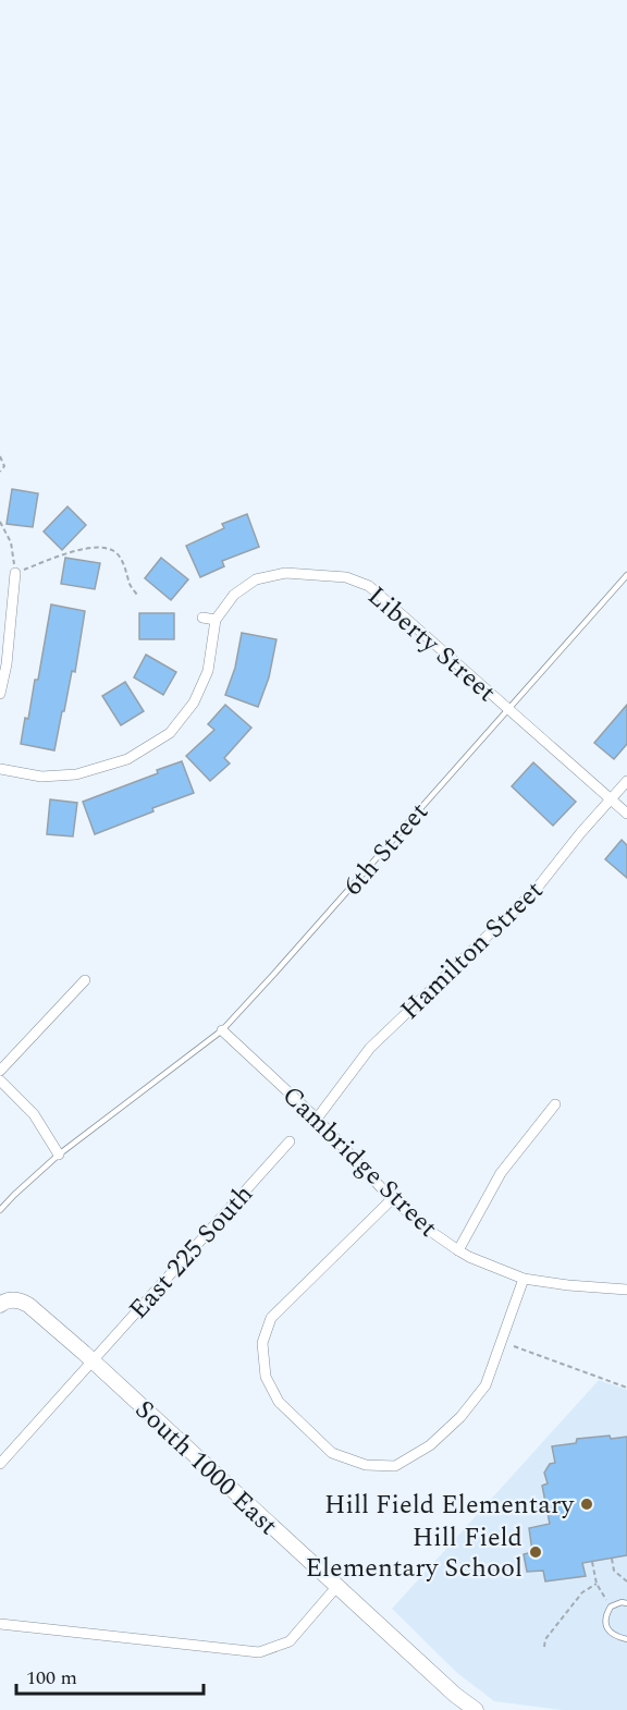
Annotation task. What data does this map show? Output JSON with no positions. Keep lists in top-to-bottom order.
{
  "streets": {
    "street": [
      "Liberty Street",
      "Hamilton Street",
      "Cambridge Street",
      "East 225 South",
      "South 1000 East"
    ],
    "lane": ["6th Street"]
  },
  "crossings": [
    ["Liberty Street", "6th Street"],
    ["Liberty Street", "Hamilton Street"],
    ["6th Street", "Cambridge Street"],
    ["Hamilton Street", "Cambridge Street"],
    ["East 225 South", "South 1000 East"]
  ],
  "places": ["Hill Field Elementary", "Hill Field Elementary School"],
  "scale_bar": "100 m"
}
